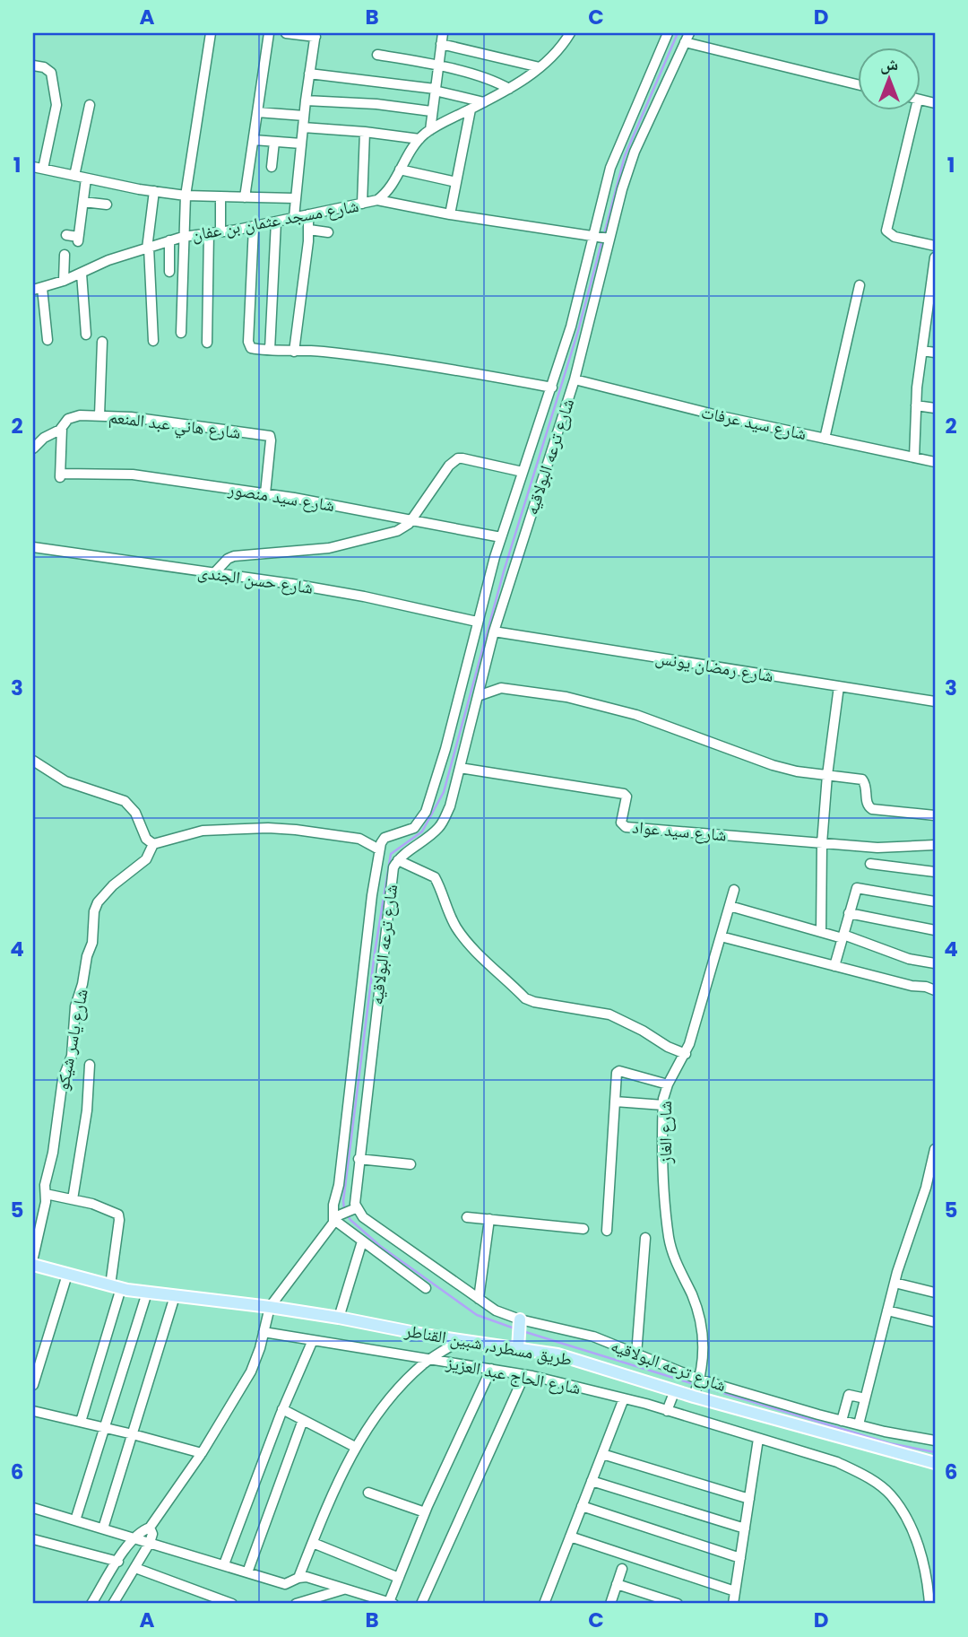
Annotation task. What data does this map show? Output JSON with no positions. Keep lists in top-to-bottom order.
{
  "streets": {
    "main road": ["طريق مسطرد, شبين القناطر"],
    "street": [
      "شارع مسجد عثمان بن عفان",
      "شارع سيد عرفات",
      "شارع هاني عبد المنعم",
      "شارع ترعه البولاقيه",
      "شارع سيد منصور",
      "شارع حسن الجندى",
      "شارع رمضان يونس",
      "شارع سيد عواد",
      "شارع ياسر شيكو",
      "شارع الغاز",
      "شارع الحاج عبد العزيز"
    ]
  },
  "crossings": [
    ["شارع سيد عرفات", "شارع ترعه البولاقيه"],
    ["شارع هاني عبد المنعم", "شارع سيد منصور"],
    ["شارع ترعه البولاقيه", "شارع سيد منصور"],
    ["شارع ترعه البولاقيه", "شارع حسن الجندى"],
    ["شارع ترعه البولاقيه", "شارع رمضان يونس"],
    ["شارع ترعه البولاقيه", "شارع سيد عواد"],
    ["شارع ترعه البولاقيه", "شارع الغاز"],
    ["شارع ترعه البولاقيه", "طريق مسطرد, شبين القناطر"],
    ["شارع الغاز", "طريق مسطرد, شبين القناطر"]
  ],
  "north": "top",
  "grid": {
    "columns": [
      "A",
      "B",
      "C",
      "D"
    ],
    "rows": [
      "1",
      "2",
      "3",
      "4",
      "5",
      "6"
    ]
  }
}
